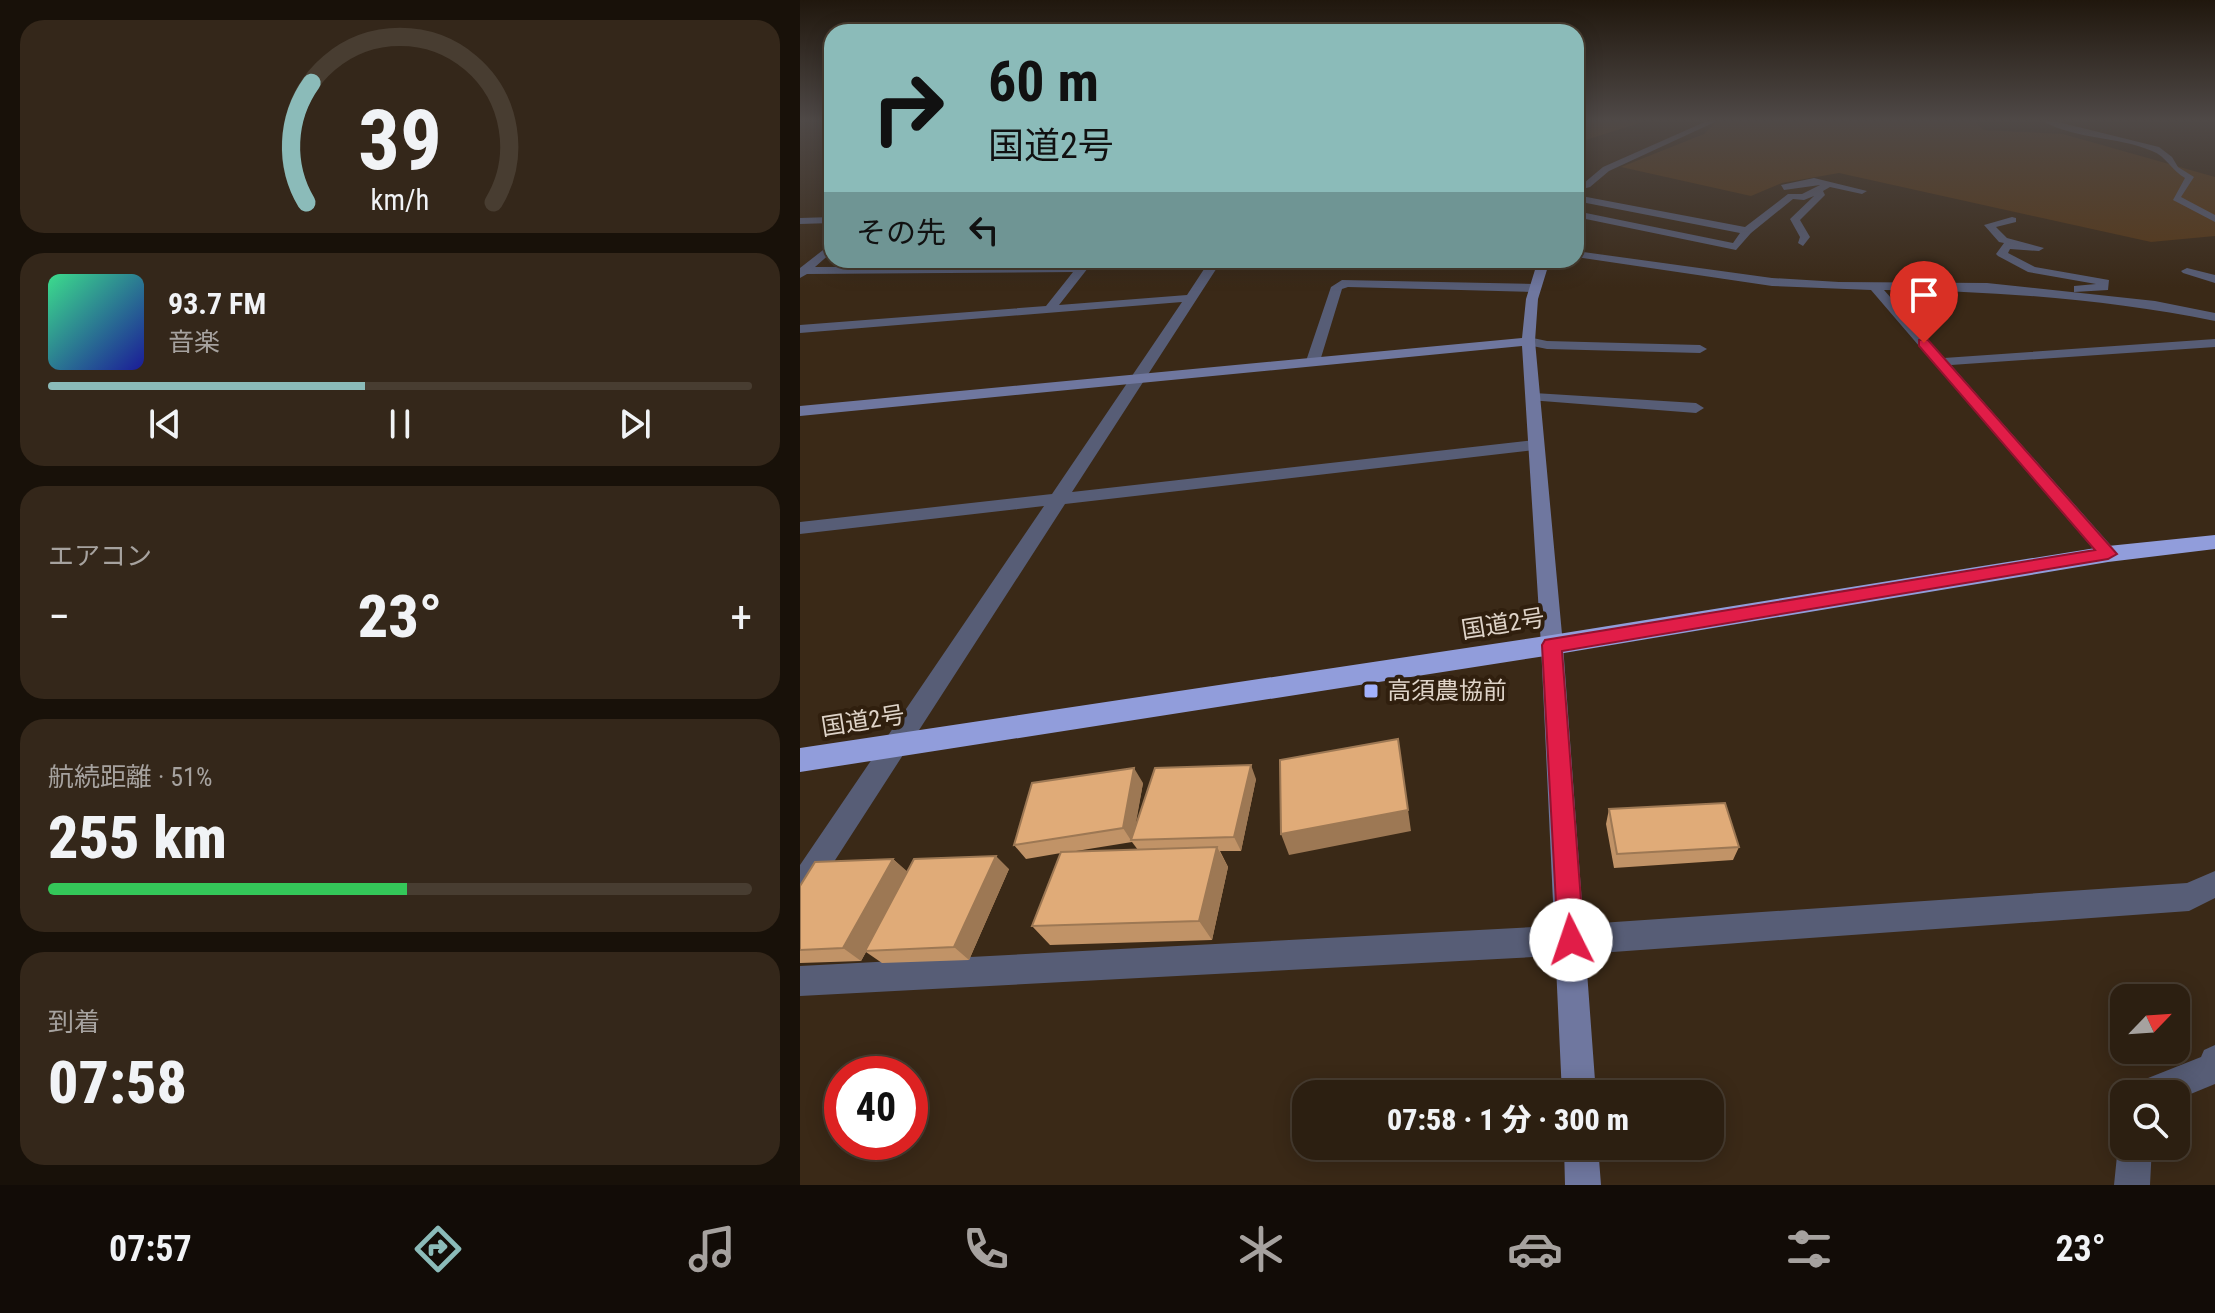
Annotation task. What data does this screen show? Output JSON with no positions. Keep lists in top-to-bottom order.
{
  "streets": {
    "highway": ["国道2号"]
  },
  "places": {
    "transit": ["高須農協前"]
  },
  "north": "top right",
  "page": {
    "turn": ["60 m", "国道2号"],
    "then": "その先",
    "song": ["93.7 FM", "音楽"],
    "tile": [
      "エアコン",
      ["航続距離 · 51%", "255 km"],
      ["到着", "07:58"]
    ],
    "heat": ["−", "23°", "+"],
    "limit": "40",
    "trip": "07:58 · 1 分 · 300 m",
    "tabs": ["07:57", "23°"],
    "gauge": ["39", "km/h"]
  }
}
